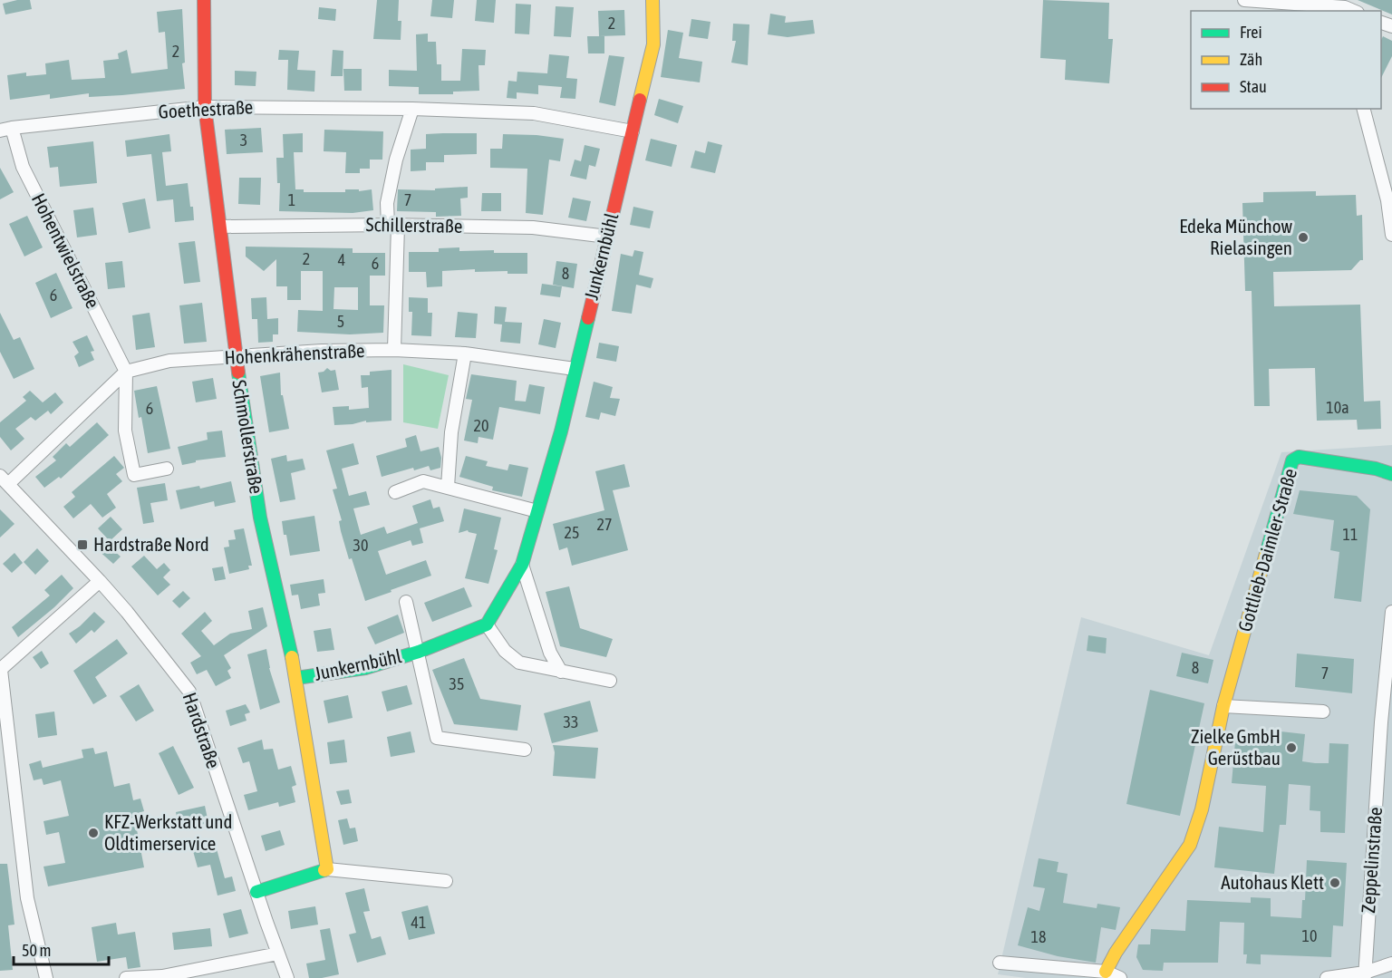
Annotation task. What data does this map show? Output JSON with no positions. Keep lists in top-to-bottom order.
{
  "streets": {
    "street": [
      "Goethestraße",
      "Schillerstraße",
      "Hohentwielstraße",
      "Junkernbühl",
      "Hohenkrähenstraße",
      "Schmollerstraße",
      "Gottlieb-Daimler-Straße",
      "Hardstraße",
      "Zeppelinstraße"
    ]
  },
  "crossings": [
    ["Goethestraße", "Hohentwielstraße"],
    ["Goethestraße", "Junkernbühl"],
    ["Goethestraße", "Schmollerstraße"],
    ["Schillerstraße", "Junkernbühl"],
    ["Schillerstraße", "Schmollerstraße"],
    ["Hohentwielstraße", "Hohenkrähenstraße"],
    ["Junkernbühl", "Hohenkrähenstraße"],
    ["Junkernbühl", "Schmollerstraße"],
    ["Hohenkrähenstraße", "Schmollerstraße"],
    ["Hohenkrähenstraße", "Hardstraße"]
  ],
  "places": {
    "other": [
      "Edeka Münchow Rielasingen",
      "Zielke GmbH Gerüstbau",
      "KFZ-Werkstatt und Oldtimerservice",
      "Autohaus Klett"
    ],
    "transit": ["Hardstraße Nord"]
  },
  "house_numbers": [
    "2",
    "2",
    "3",
    "1",
    "7",
    "2",
    "4",
    "6",
    "8",
    "6",
    "5",
    "10a",
    "6",
    "20",
    "27",
    "25",
    "11",
    "30",
    "8",
    "7",
    "35",
    "33",
    "41",
    "10",
    "18"
  ],
  "legend": ["Frei", "Zäh", "Stau"],
  "scale_bar": "50 m"
}
